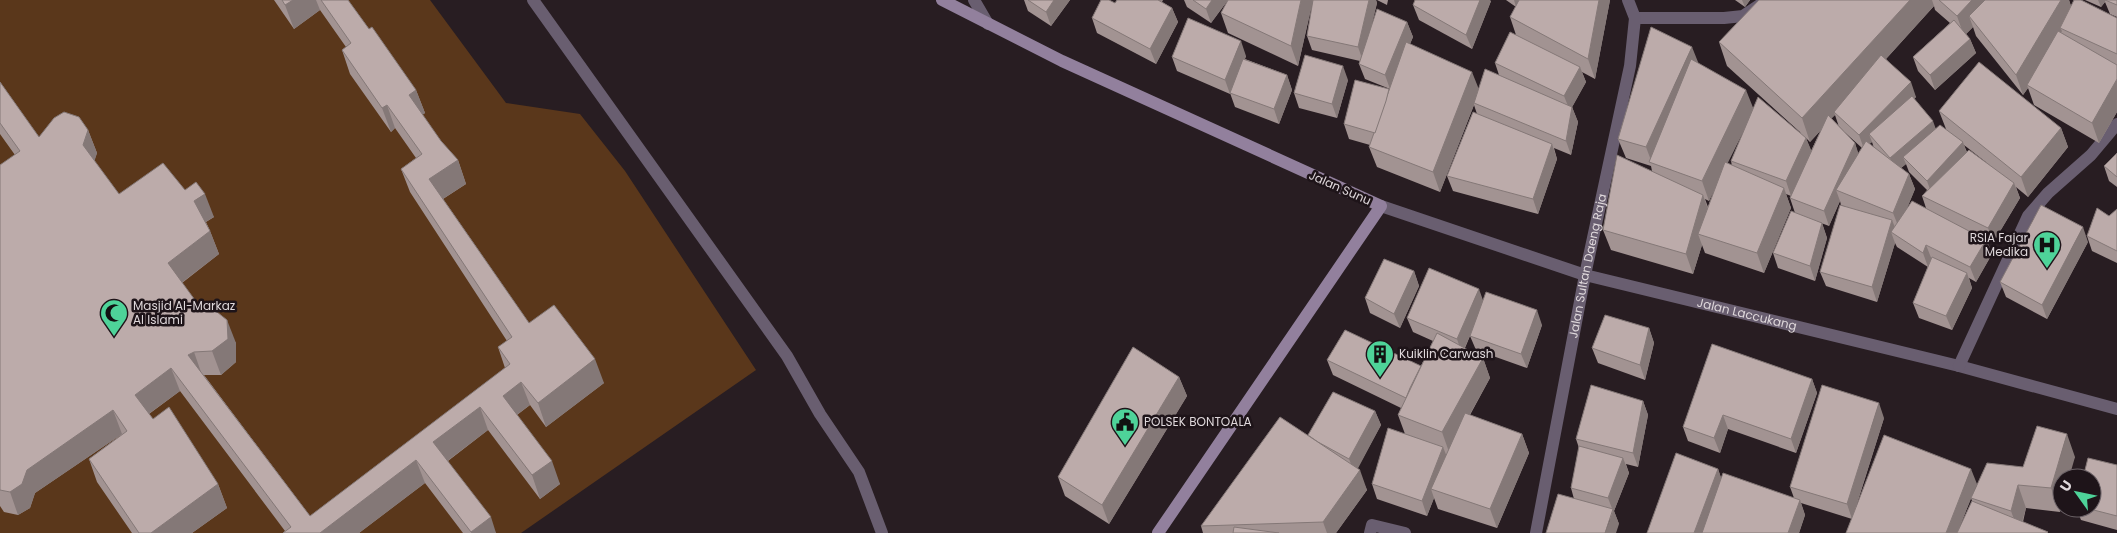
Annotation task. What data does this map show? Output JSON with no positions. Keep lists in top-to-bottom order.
{
  "streets": {
    "main road": ["Jalan Sunu"],
    "street": ["Jalan Sultan Daeng Raja", "Jalan Laccukang"]
  },
  "crossings": [
    ["Jalan Sunu", "Jalan Laccukang"],
    ["Jalan Sultan Daeng Raja", "Jalan Laccukang"]
  ],
  "places": {
    "hospital": ["RSIA Fajar Medika"],
    "mosque": ["Masjid Al-Markaz Al Islami"],
    "building": ["Kuiklin Carwash"],
    "public building": ["POLSEK BONTOALA"]
  },
  "north": "top left"
}
